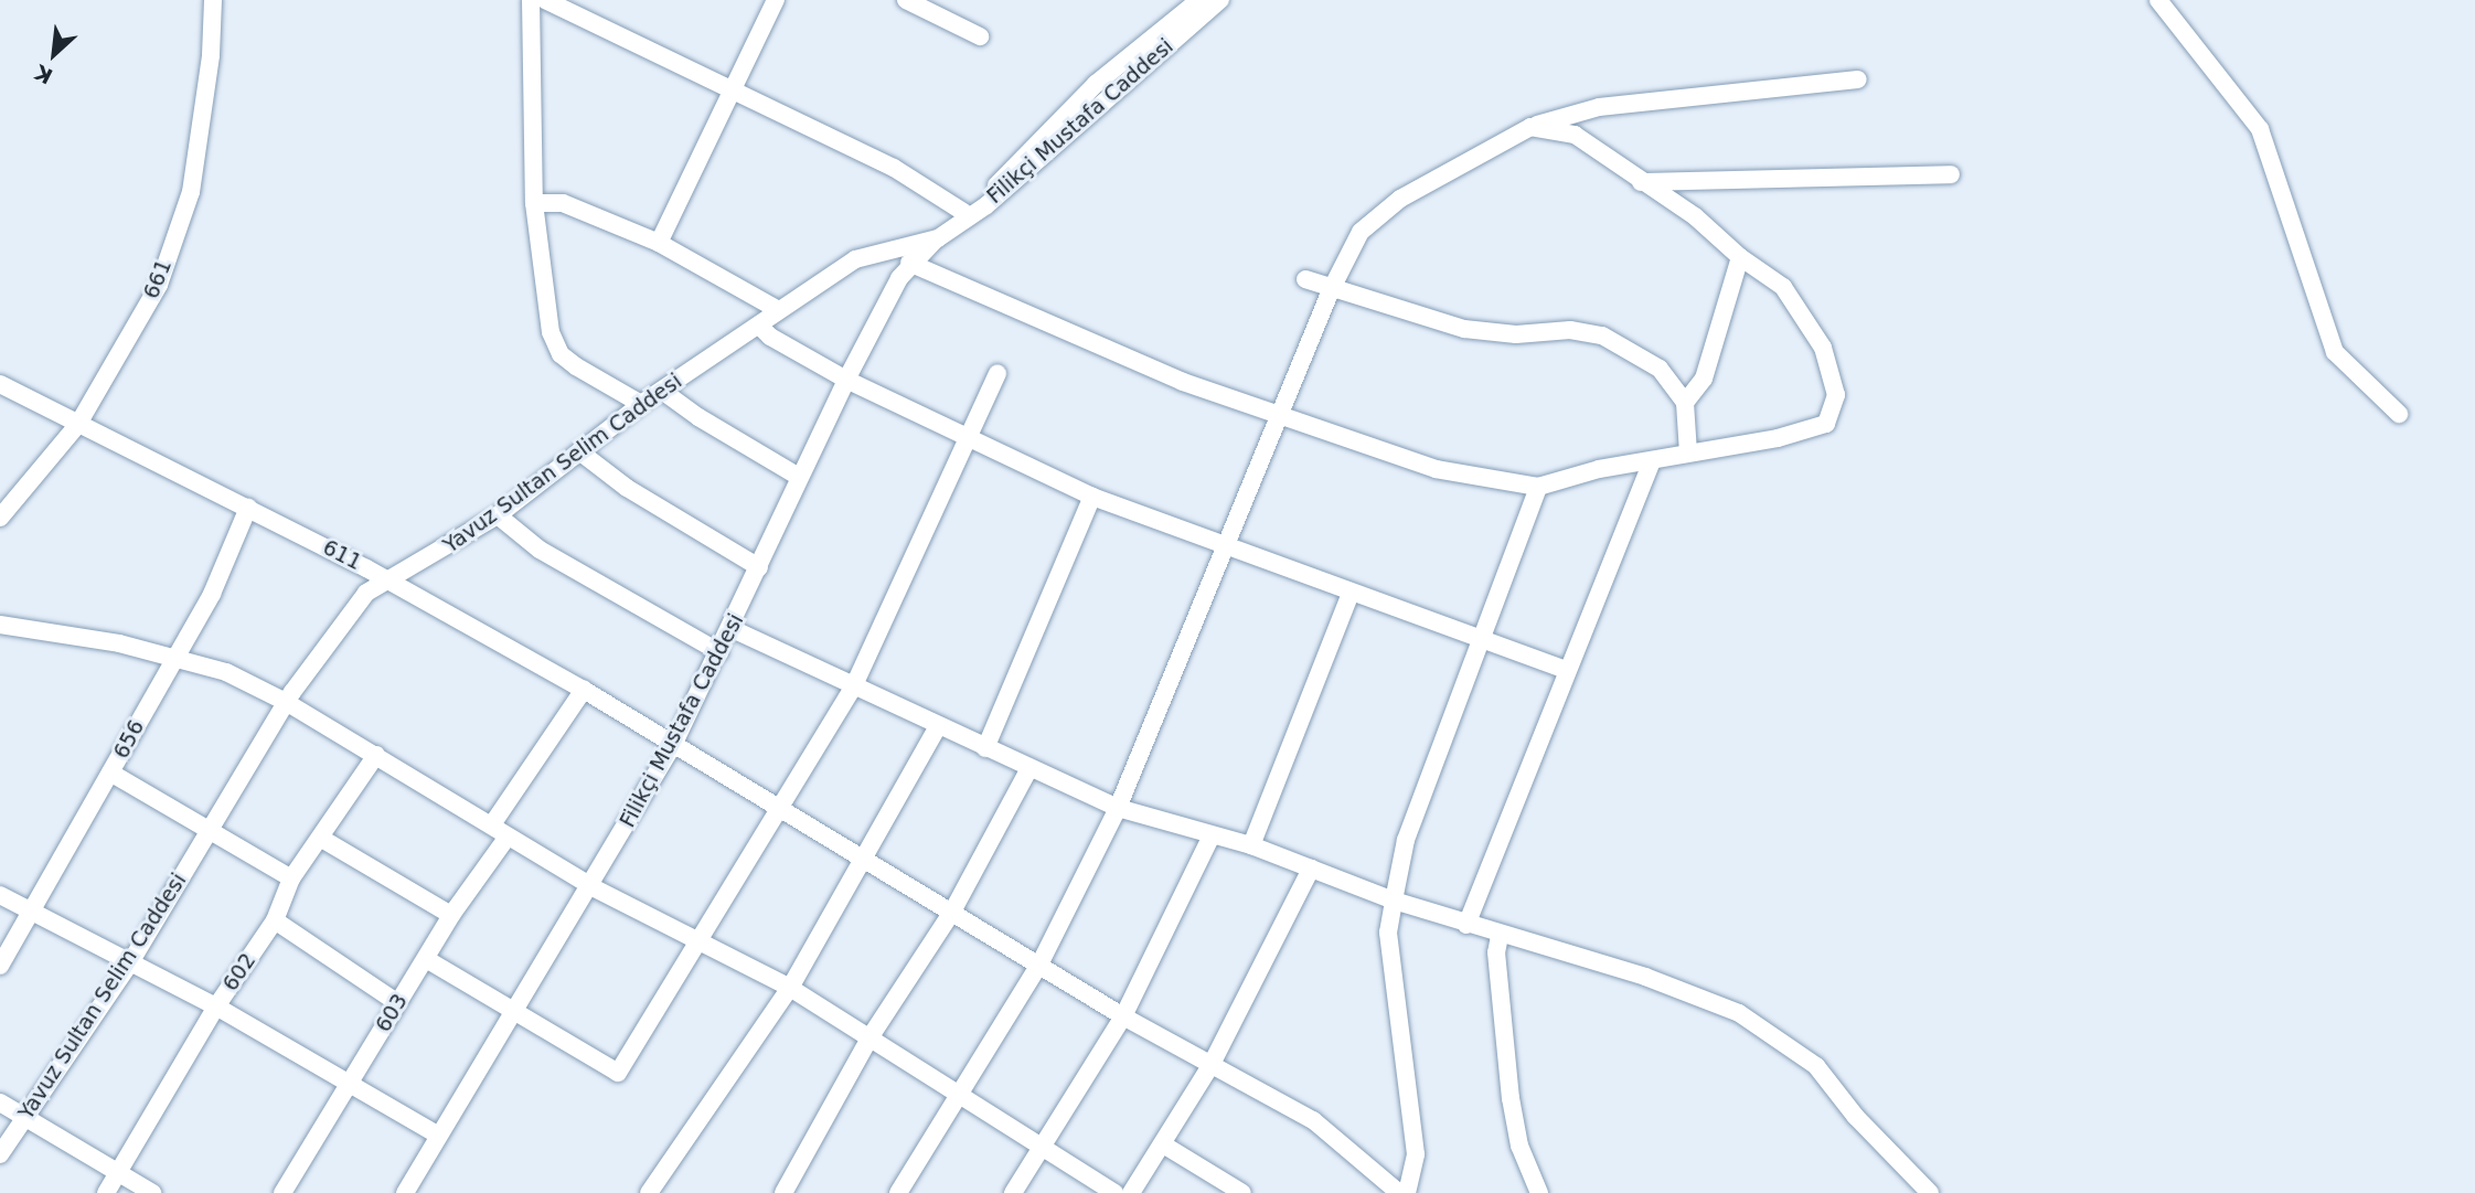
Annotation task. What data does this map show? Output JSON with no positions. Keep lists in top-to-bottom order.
{
  "streets": {
    "street": [
      "Filikçi Mustafa Caddesi",
      "661",
      "Yavuz Sultan Selim Caddesi",
      "611",
      "656",
      "602",
      "603"
    ]
  },
  "crossings": [
    ["Filikçi Mustafa Caddesi", "Yavuz Sultan Selim Caddesi"],
    ["Filikçi Mustafa Caddesi", "611"],
    ["661", "611"],
    ["Yavuz Sultan Selim Caddesi", "611"],
    ["611", "656"]
  ],
  "north": "bottom left"
}
